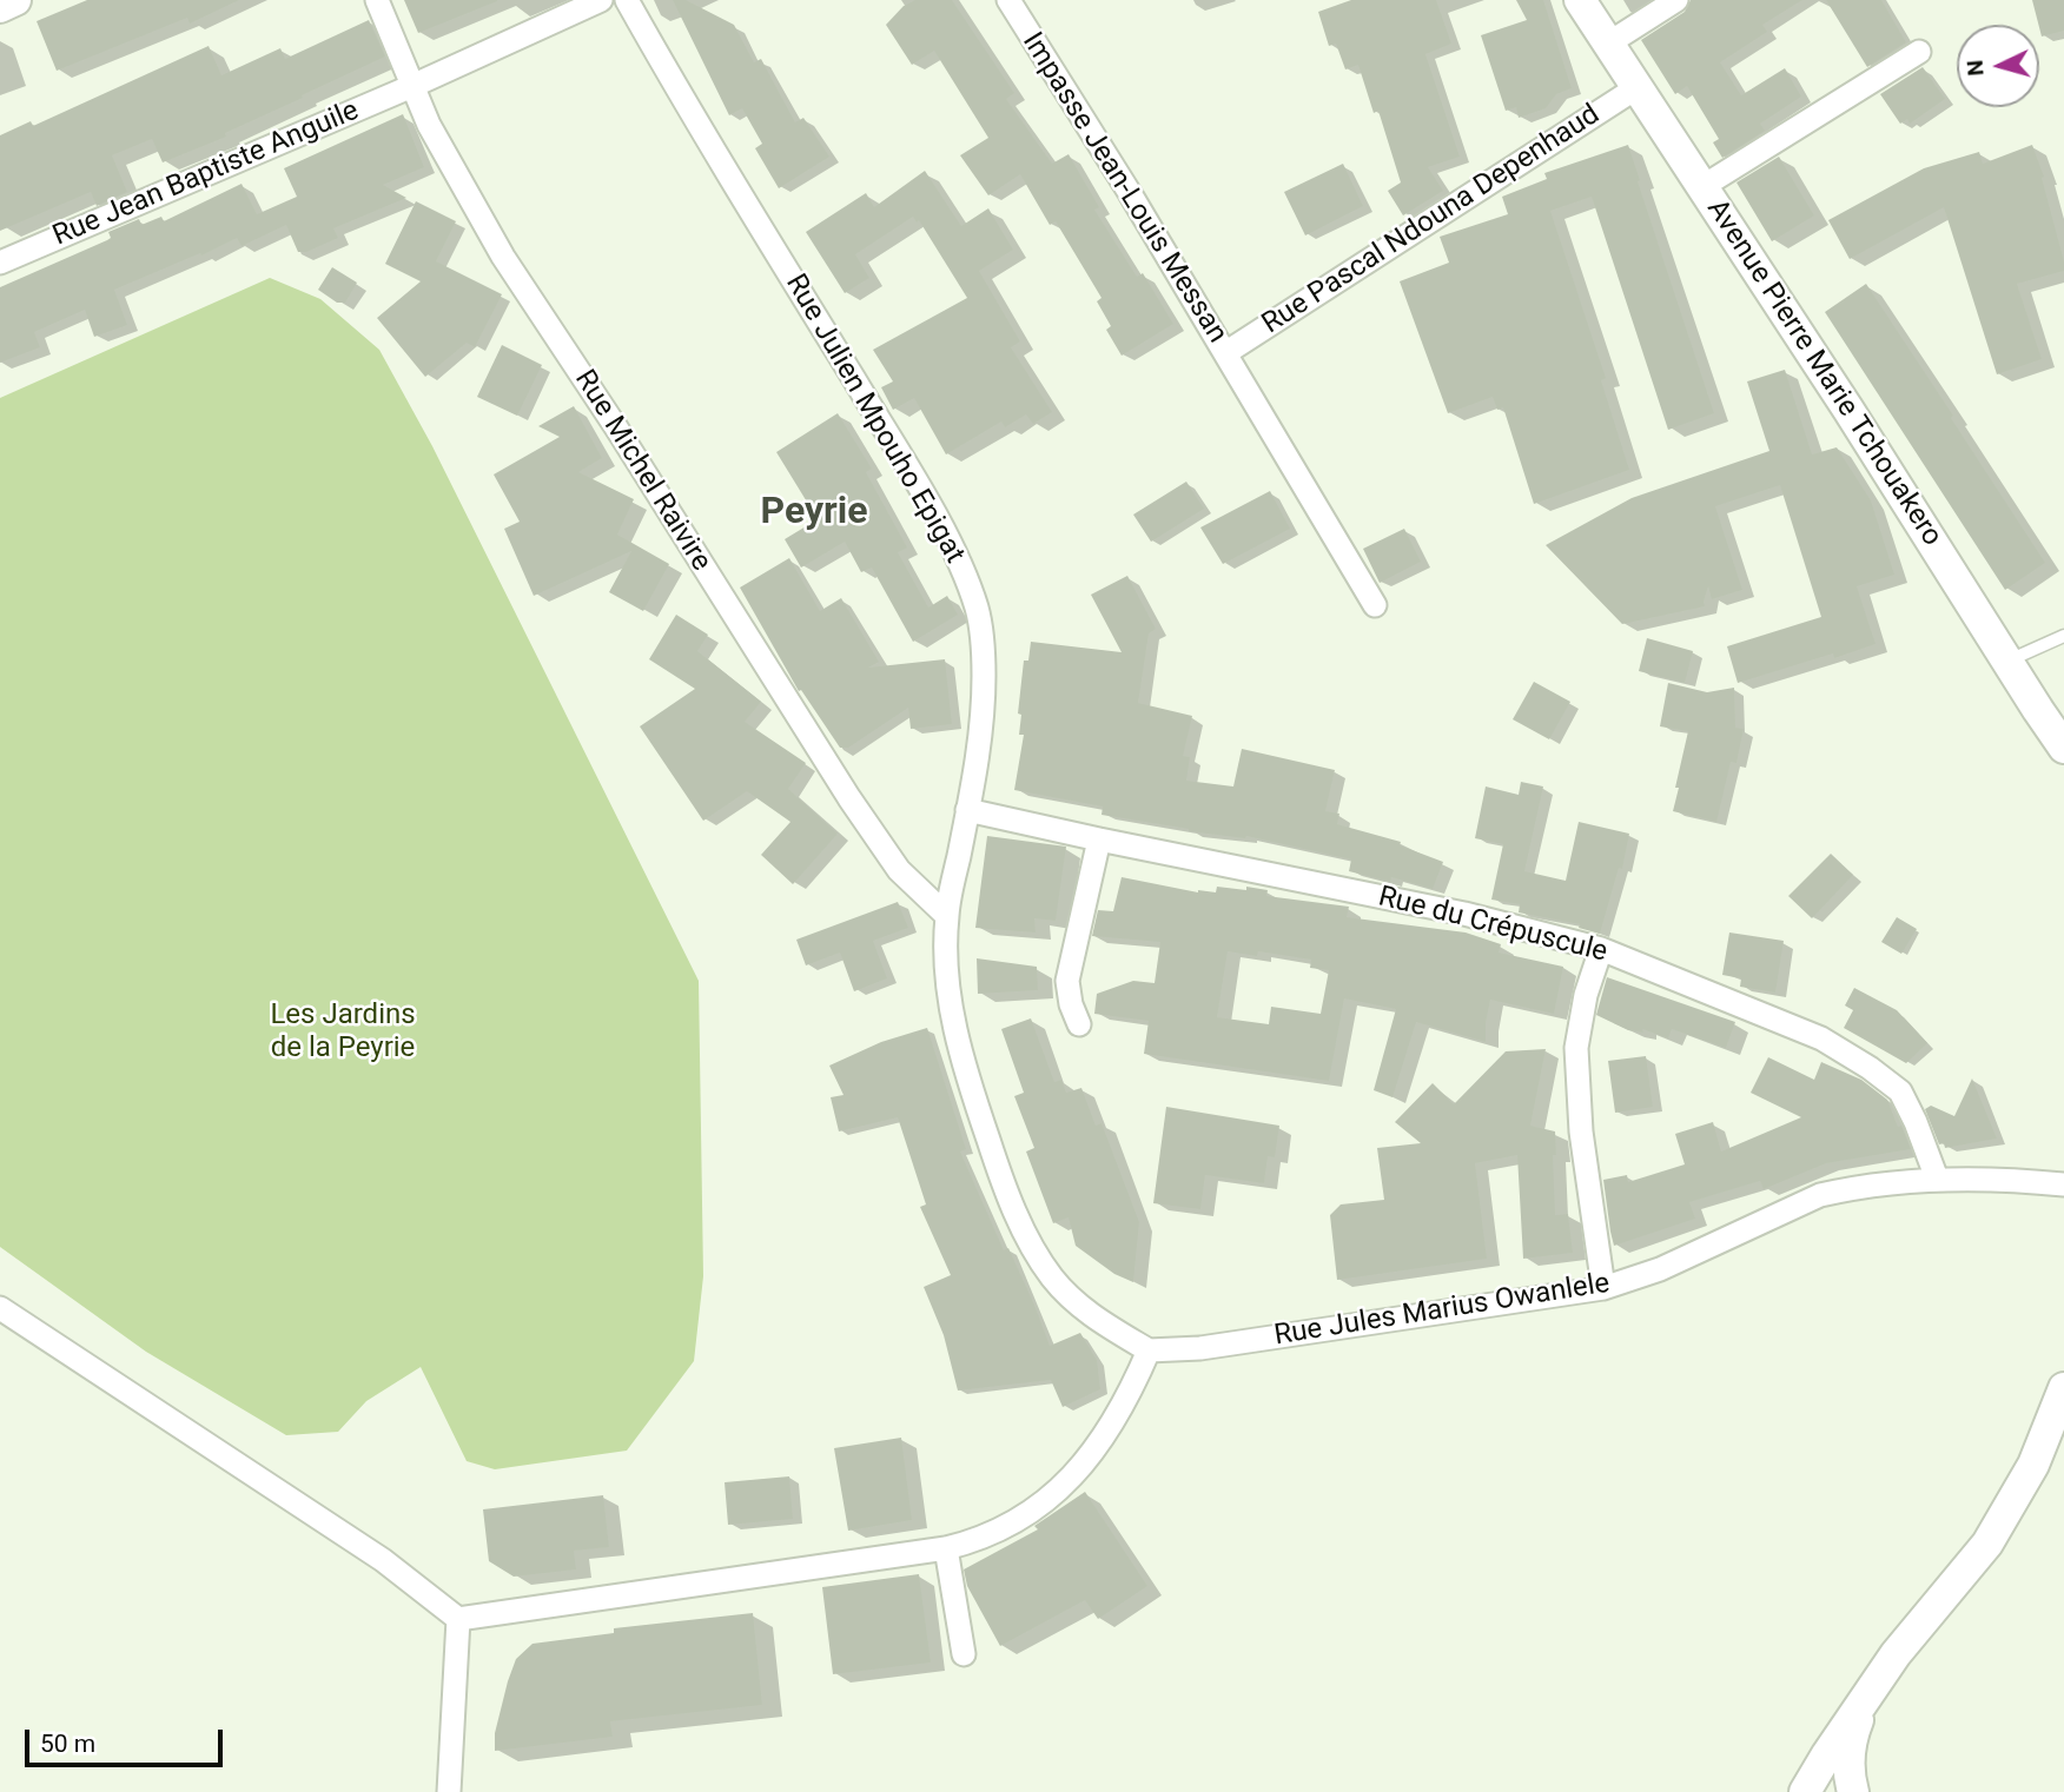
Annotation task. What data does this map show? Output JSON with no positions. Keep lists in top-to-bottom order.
{
  "streets": {
    "main road": ["Avenue Pierre Marie Tchouakero"],
    "street": [
      "Rue Jean Baptiste Anguile",
      "Impasse Jean-Louis Messan",
      "Rue Pascal Ndouna Depenhaud",
      "Rue Julien Mpouho Epigat",
      "Rue Michel Raivire",
      "Rue du Crépuscule",
      "Rue Jules Marius Owanlele"
    ]
  },
  "crossings": [
    ["Rue Jean Baptiste Anguile", "Rue Michel Raivire"],
    ["Impasse Jean-Louis Messan", "Rue Pascal Ndouna Depenhaud"],
    ["Rue Pascal Ndouna Depenhaud", "Avenue Pierre Marie Tchouakero"],
    ["Rue Julien Mpouho Epigat", "Rue Michel Raivire"],
    ["Rue Julien Mpouho Epigat", "Rue du Crépuscule"],
    ["Rue Julien Mpouho Epigat", "Rue Jules Marius Owanlele"],
    ["Rue du Crépuscule", "Rue Jules Marius Owanlele"]
  ],
  "districts": ["Peyrie"],
  "parks": ["Les Jardins de la Peyrie"],
  "scale_bar": "50 m",
  "north": "left"
}
